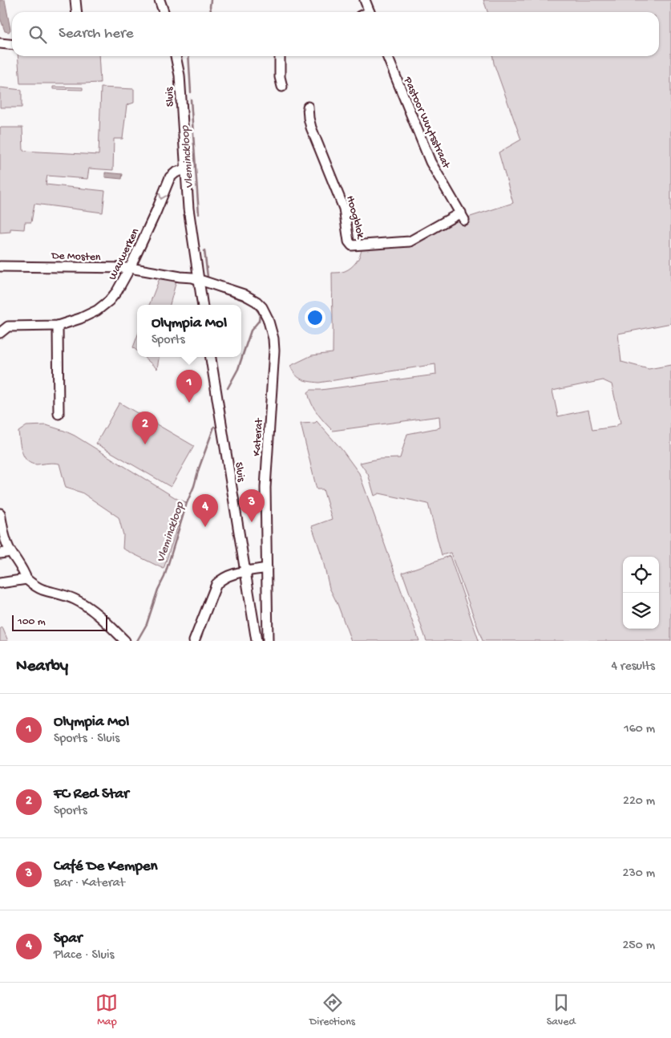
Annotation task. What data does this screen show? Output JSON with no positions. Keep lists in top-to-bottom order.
{
  "streets": {
    "street": [
      "Sluis",
      "Pastoor Wuytsstraat",
      "Hoogblok",
      "Wauwerken",
      "De Mosten",
      "Katerat"
    ]
  },
  "crossings": [
    ["Sluis", "Wauwerken"],
    ["Sluis", "De Mosten"],
    ["Sluis", "Katerat"],
    ["Pastoor Wuytsstraat", "Hoogblok"],
    ["Wauwerken", "De Mosten"],
    ["De Mosten", "Katerat"]
  ],
  "one_way": ["Wauwerken"],
  "water": ["Vleminckloop"],
  "scale_bar": "100 m",
  "page": {
    "search": "Search here",
    "popup": ["Olympia Mol", "Sports"],
    "pins": [
      "1",
      "2",
      "3",
      "4"
    ],
    "scale": "100 m",
    "heading": ["Nearby", "4 results"],
    "list": [
      {
        "mark": "1",
        "name": "Olympia Mol",
        "note": "Sports · Sluis",
        "value": "160 m"
      },
      {
        "mark": "2",
        "name": "FC Red Star",
        "note": "Sports",
        "value": "220 m"
      },
      {
        "mark": "3",
        "name": "Café De Kempen",
        "note": "Bar · Katerat",
        "value": "230 m"
      },
      {
        "mark": "4",
        "name": "Spar",
        "note": "Place · Sluis",
        "value": "250 m"
      }
    ],
    "nav": ["Map", "Directions", "Saved"]
  }
}
